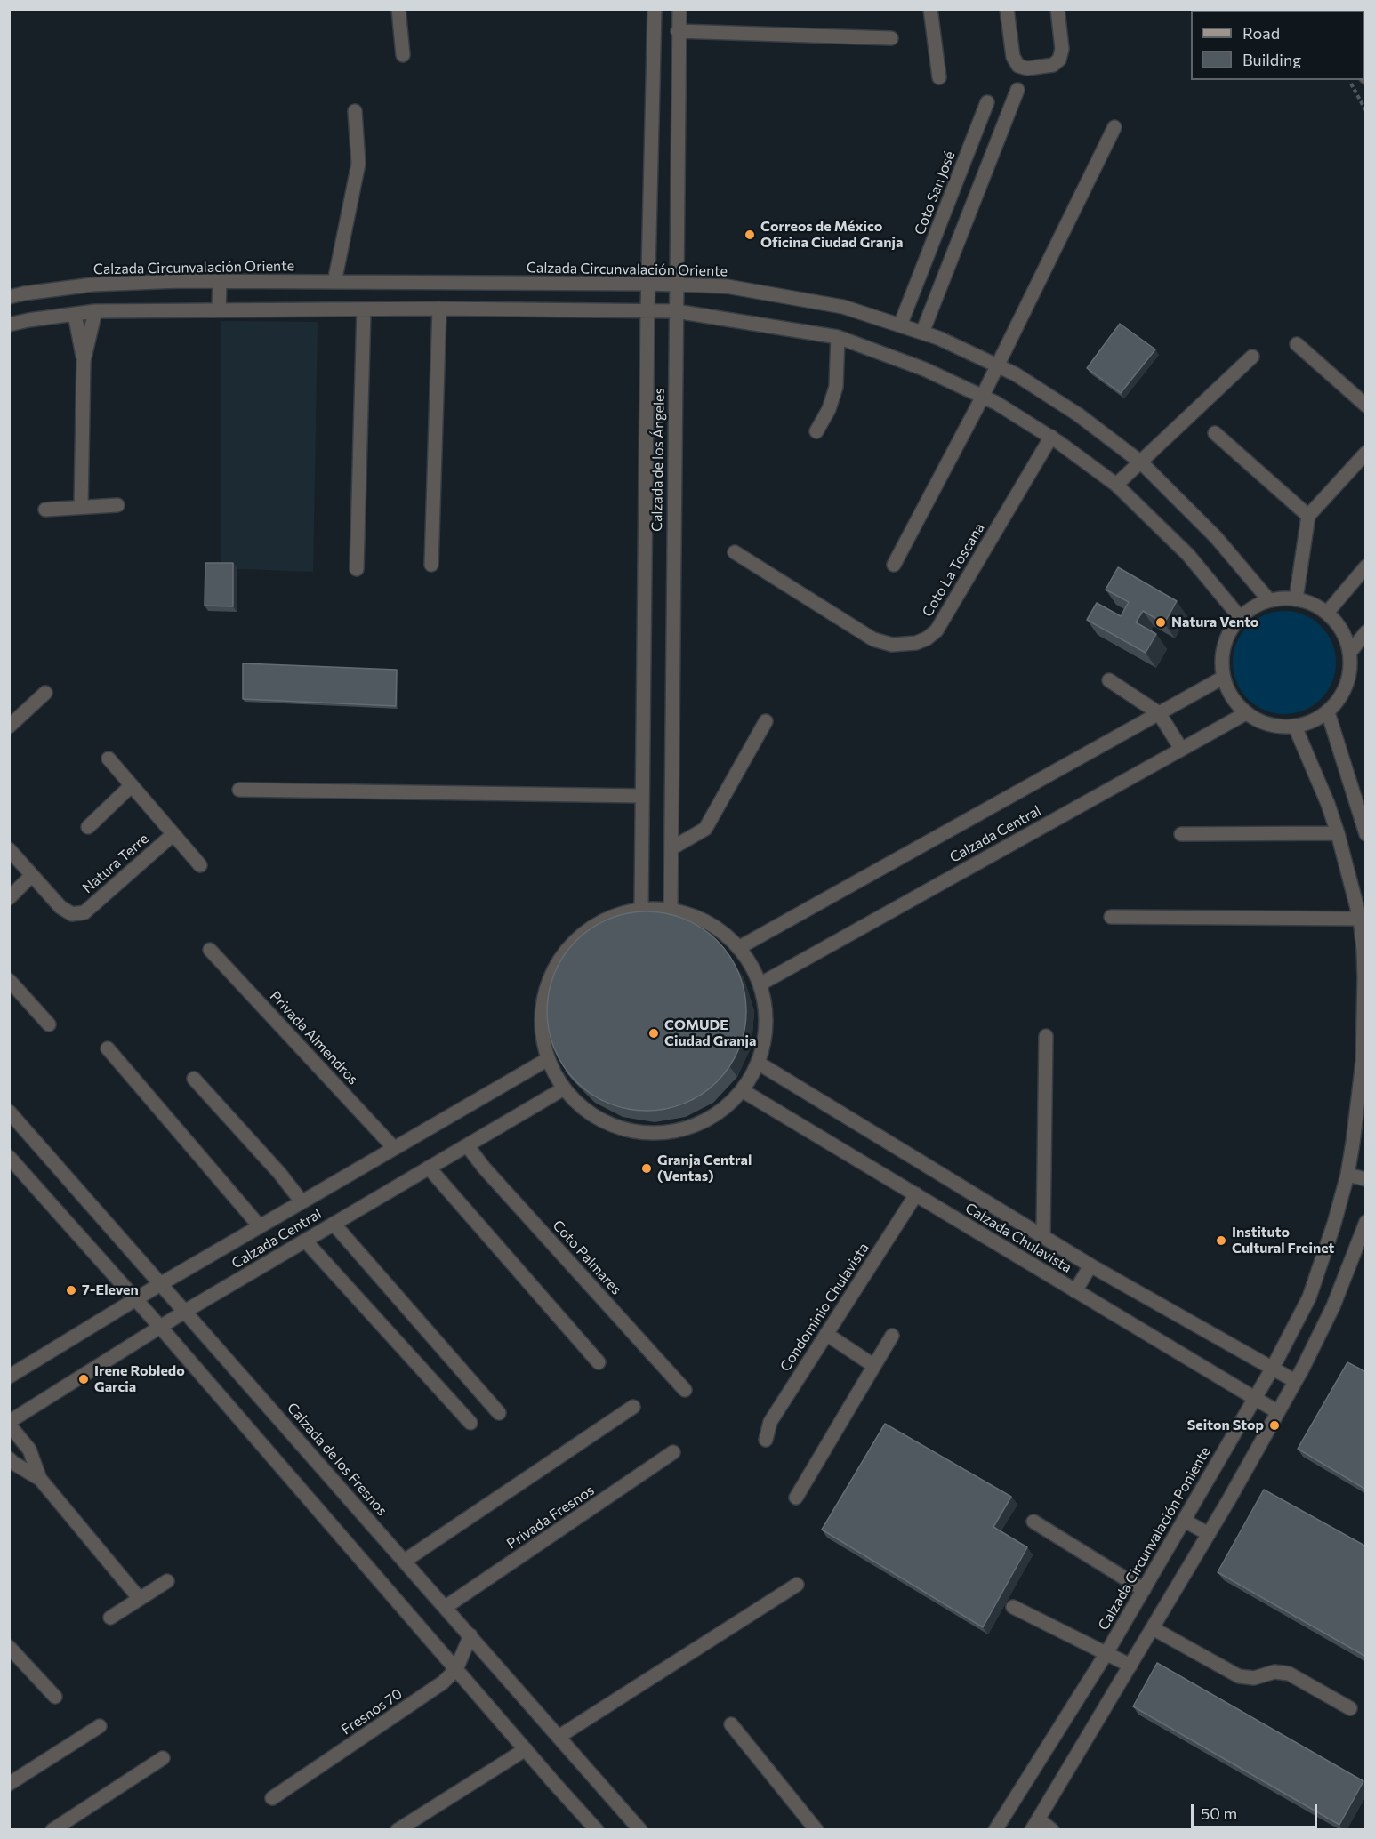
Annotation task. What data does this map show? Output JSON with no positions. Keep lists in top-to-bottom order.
{
  "streets": {
    "street": [
      "Coto San José",
      "Calzada Circunvalación Oriente",
      "Calzada de los Ángeles",
      "Coto La Toscana",
      "Calzada Central",
      "Natura Terre",
      "Privada Almendros",
      "Calzada Chulavista",
      "Coto Palmares",
      "Condominio Chulavista",
      "Calzada de los Fresnos",
      "Privada Fresnos",
      "Calzada Circunvalación Poniente",
      "Fresnos 70"
    ]
  },
  "crossings": [
    ["Coto San José", "Calzada Circunvalación Oriente"],
    ["Calzada Circunvalación Oriente", "Calzada de los Ángeles"],
    ["Calzada Circunvalación Oriente", "Calzada Central"],
    ["Calzada Circunvalación Oriente", "Calzada Circunvalación Poniente"],
    ["Calzada Central", "Privada Almendros"],
    ["Calzada Central", "Coto Palmares"],
    ["Calzada Central", "Calzada de los Fresnos"],
    ["Calzada Central", "Calzada Circunvalación Poniente"],
    ["Calzada Chulavista", "Condominio Chulavista"],
    ["Calzada Chulavista", "Calzada Circunvalación Poniente"],
    ["Calzada de los Fresnos", "Privada Fresnos"],
    ["Calzada de los Fresnos", "Fresnos 70"]
  ],
  "places": [
    "Correos de México Oficina Ciudad Granja",
    "Natura Vento",
    "COMUDE Ciudad Granja",
    "Granja Central (Ventas)",
    "Instituto Cultural Freinet",
    "7-Eleven",
    "Irene Robledo Garcia",
    "Seiton Stop"
  ],
  "legend": ["Road", "Building"],
  "scale_bar": "50 m"
}
